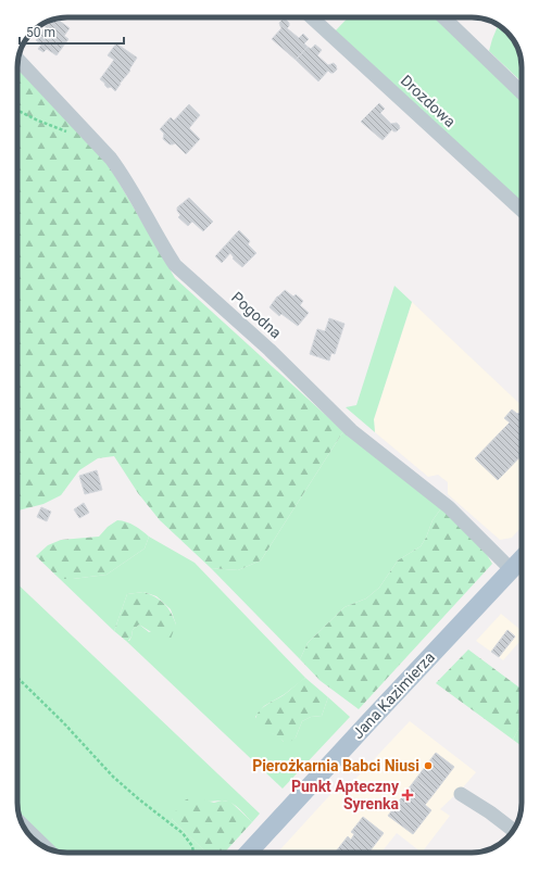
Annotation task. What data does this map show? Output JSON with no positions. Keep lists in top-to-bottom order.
{
  "streets": {
    "main road": ["Jana Kazimierza"],
    "street": ["Drozdowa", "Pogodna"]
  },
  "crossings": [
    ["Pogodna", "Jana Kazimierza"]
  ],
  "places": {
    "other": ["Pierożkarnia Babci Niusi"],
    "health": ["Punkt Apteczny Syrenka"]
  },
  "scale_bar": "50 m"
}
